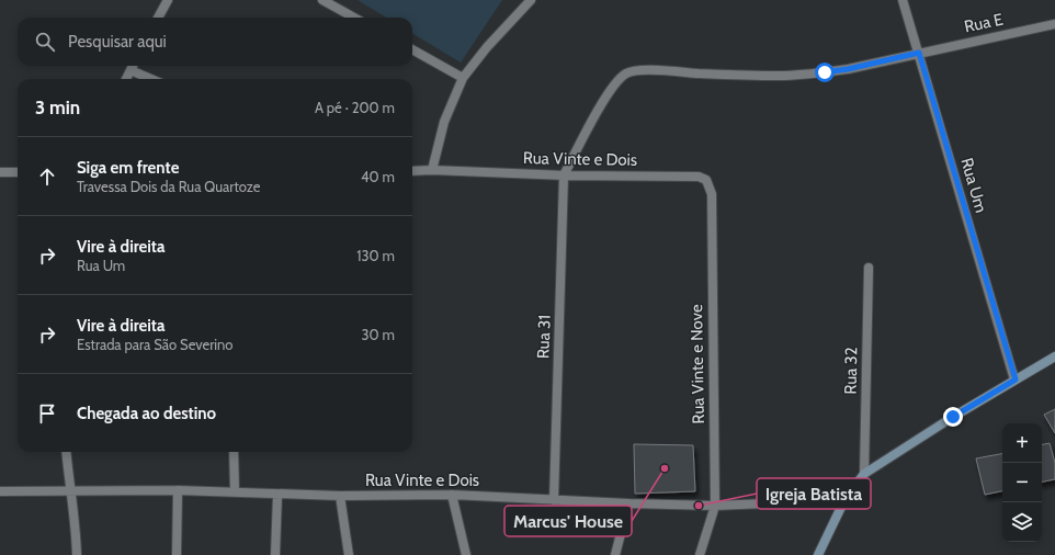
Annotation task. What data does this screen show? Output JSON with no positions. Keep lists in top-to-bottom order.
{
  "streets": {
    "street": [
      "Rua E",
      "Rua Vinte e Dois",
      "Rua Um",
      "Rua 31",
      "Rua Vinte e Nove",
      "Rua 32"
    ]
  },
  "crossings": [
    ["Rua E", "Rua Vinte e Dois"],
    ["Rua E", "Rua Um"],
    ["Rua E", "Rua 31"],
    ["Rua Vinte e Dois", "Rua 31"],
    ["Rua Vinte e Dois", "Rua Vinte e Nove"]
  ],
  "places": ["Marcus' House", "Igreja Batista"],
  "page": {
    "search": "Pesquisar aqui",
    "heading": ["3 min", "A pé · 200 m"],
    "list": [
      ["Siga em frente", "Travessa Dois da Rua Quartoze", "40 m"],
      ["Vire à direita", "Rua Um", "130 m"],
      ["Vire à direita", "Estrada para São Severino", "30 m"],
      "Chegada ao destino"
    ],
    "map_buttons": ["+", "−"]
  }
}
